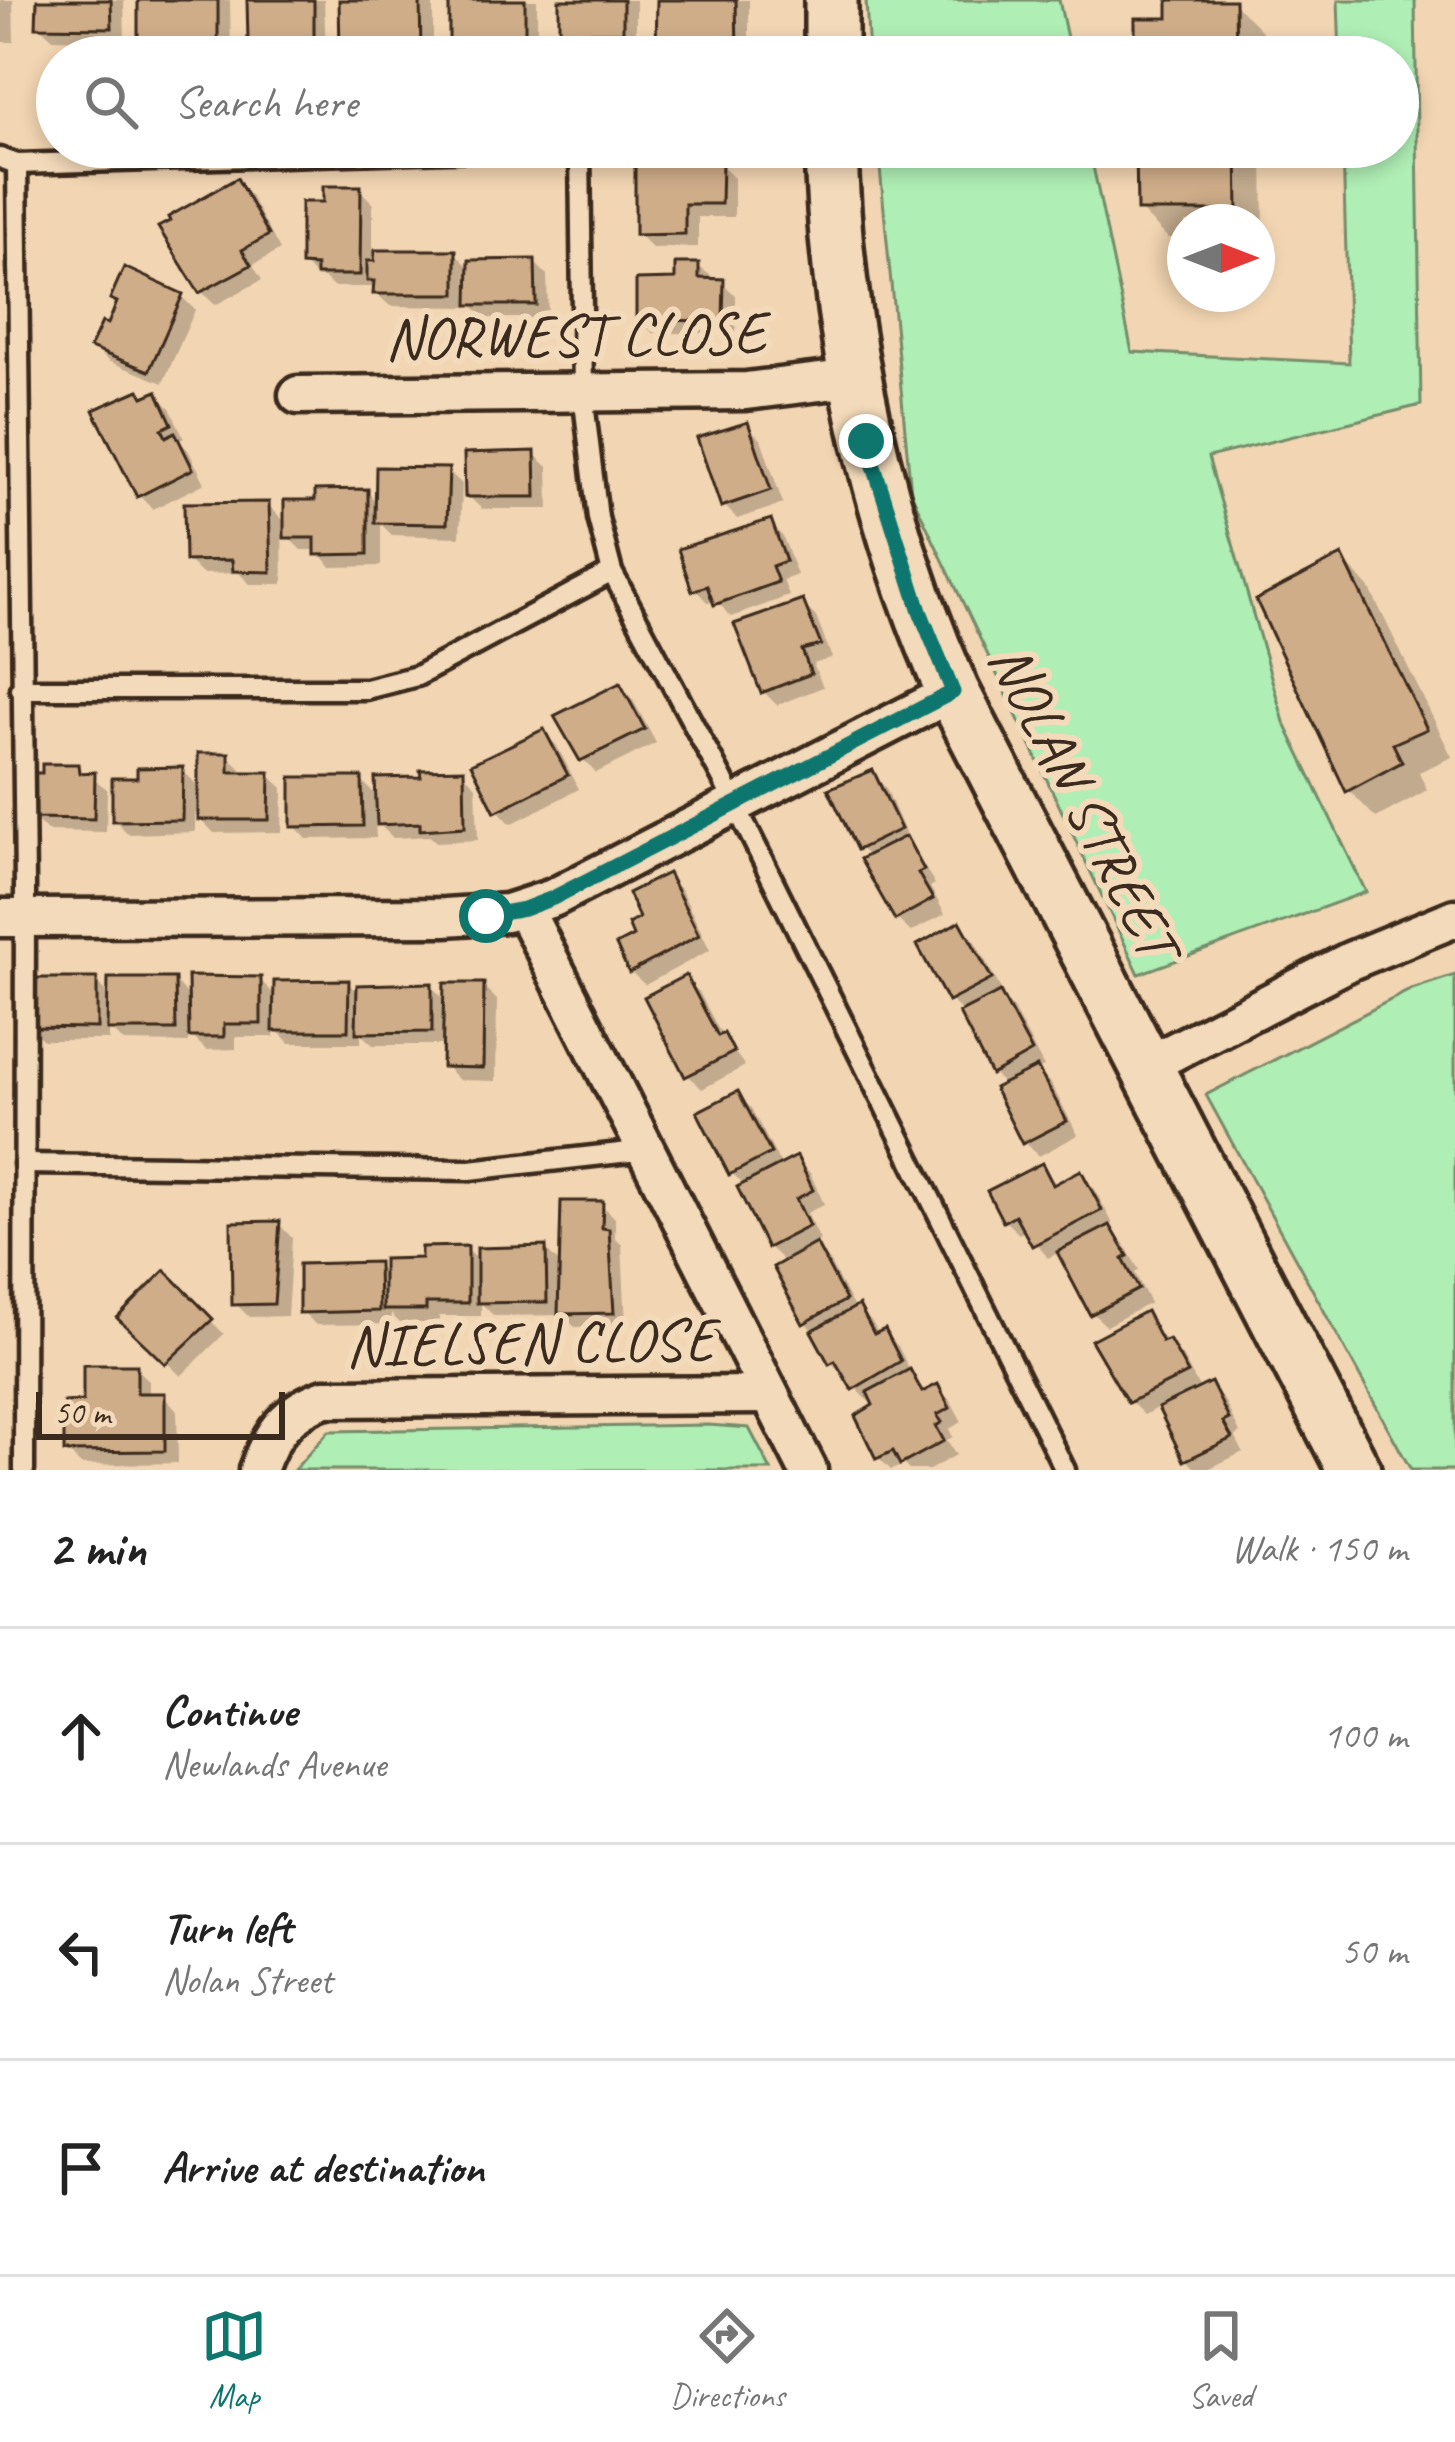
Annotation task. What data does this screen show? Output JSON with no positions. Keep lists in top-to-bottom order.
{
  "streets": {
    "street": ["NORWEST CLOSE", "NOLAN STREET", "NIELSEN CLOSE"]
  },
  "crossings": [
    ["NORWEST CLOSE", "NOLAN STREET"]
  ],
  "scale_bar": "50 m",
  "north": "right",
  "page": {
    "search": "Search here",
    "scale": "50 m",
    "heading": ["2 min", "Walk · 150 m"],
    "list": [
      ["Continue", "Newlands Avenue", "100 m"],
      ["Turn left", "Nolan Street", "50 m"],
      "Arrive at destination"
    ],
    "nav": ["Map", "Directions", "Saved"]
  }
}
